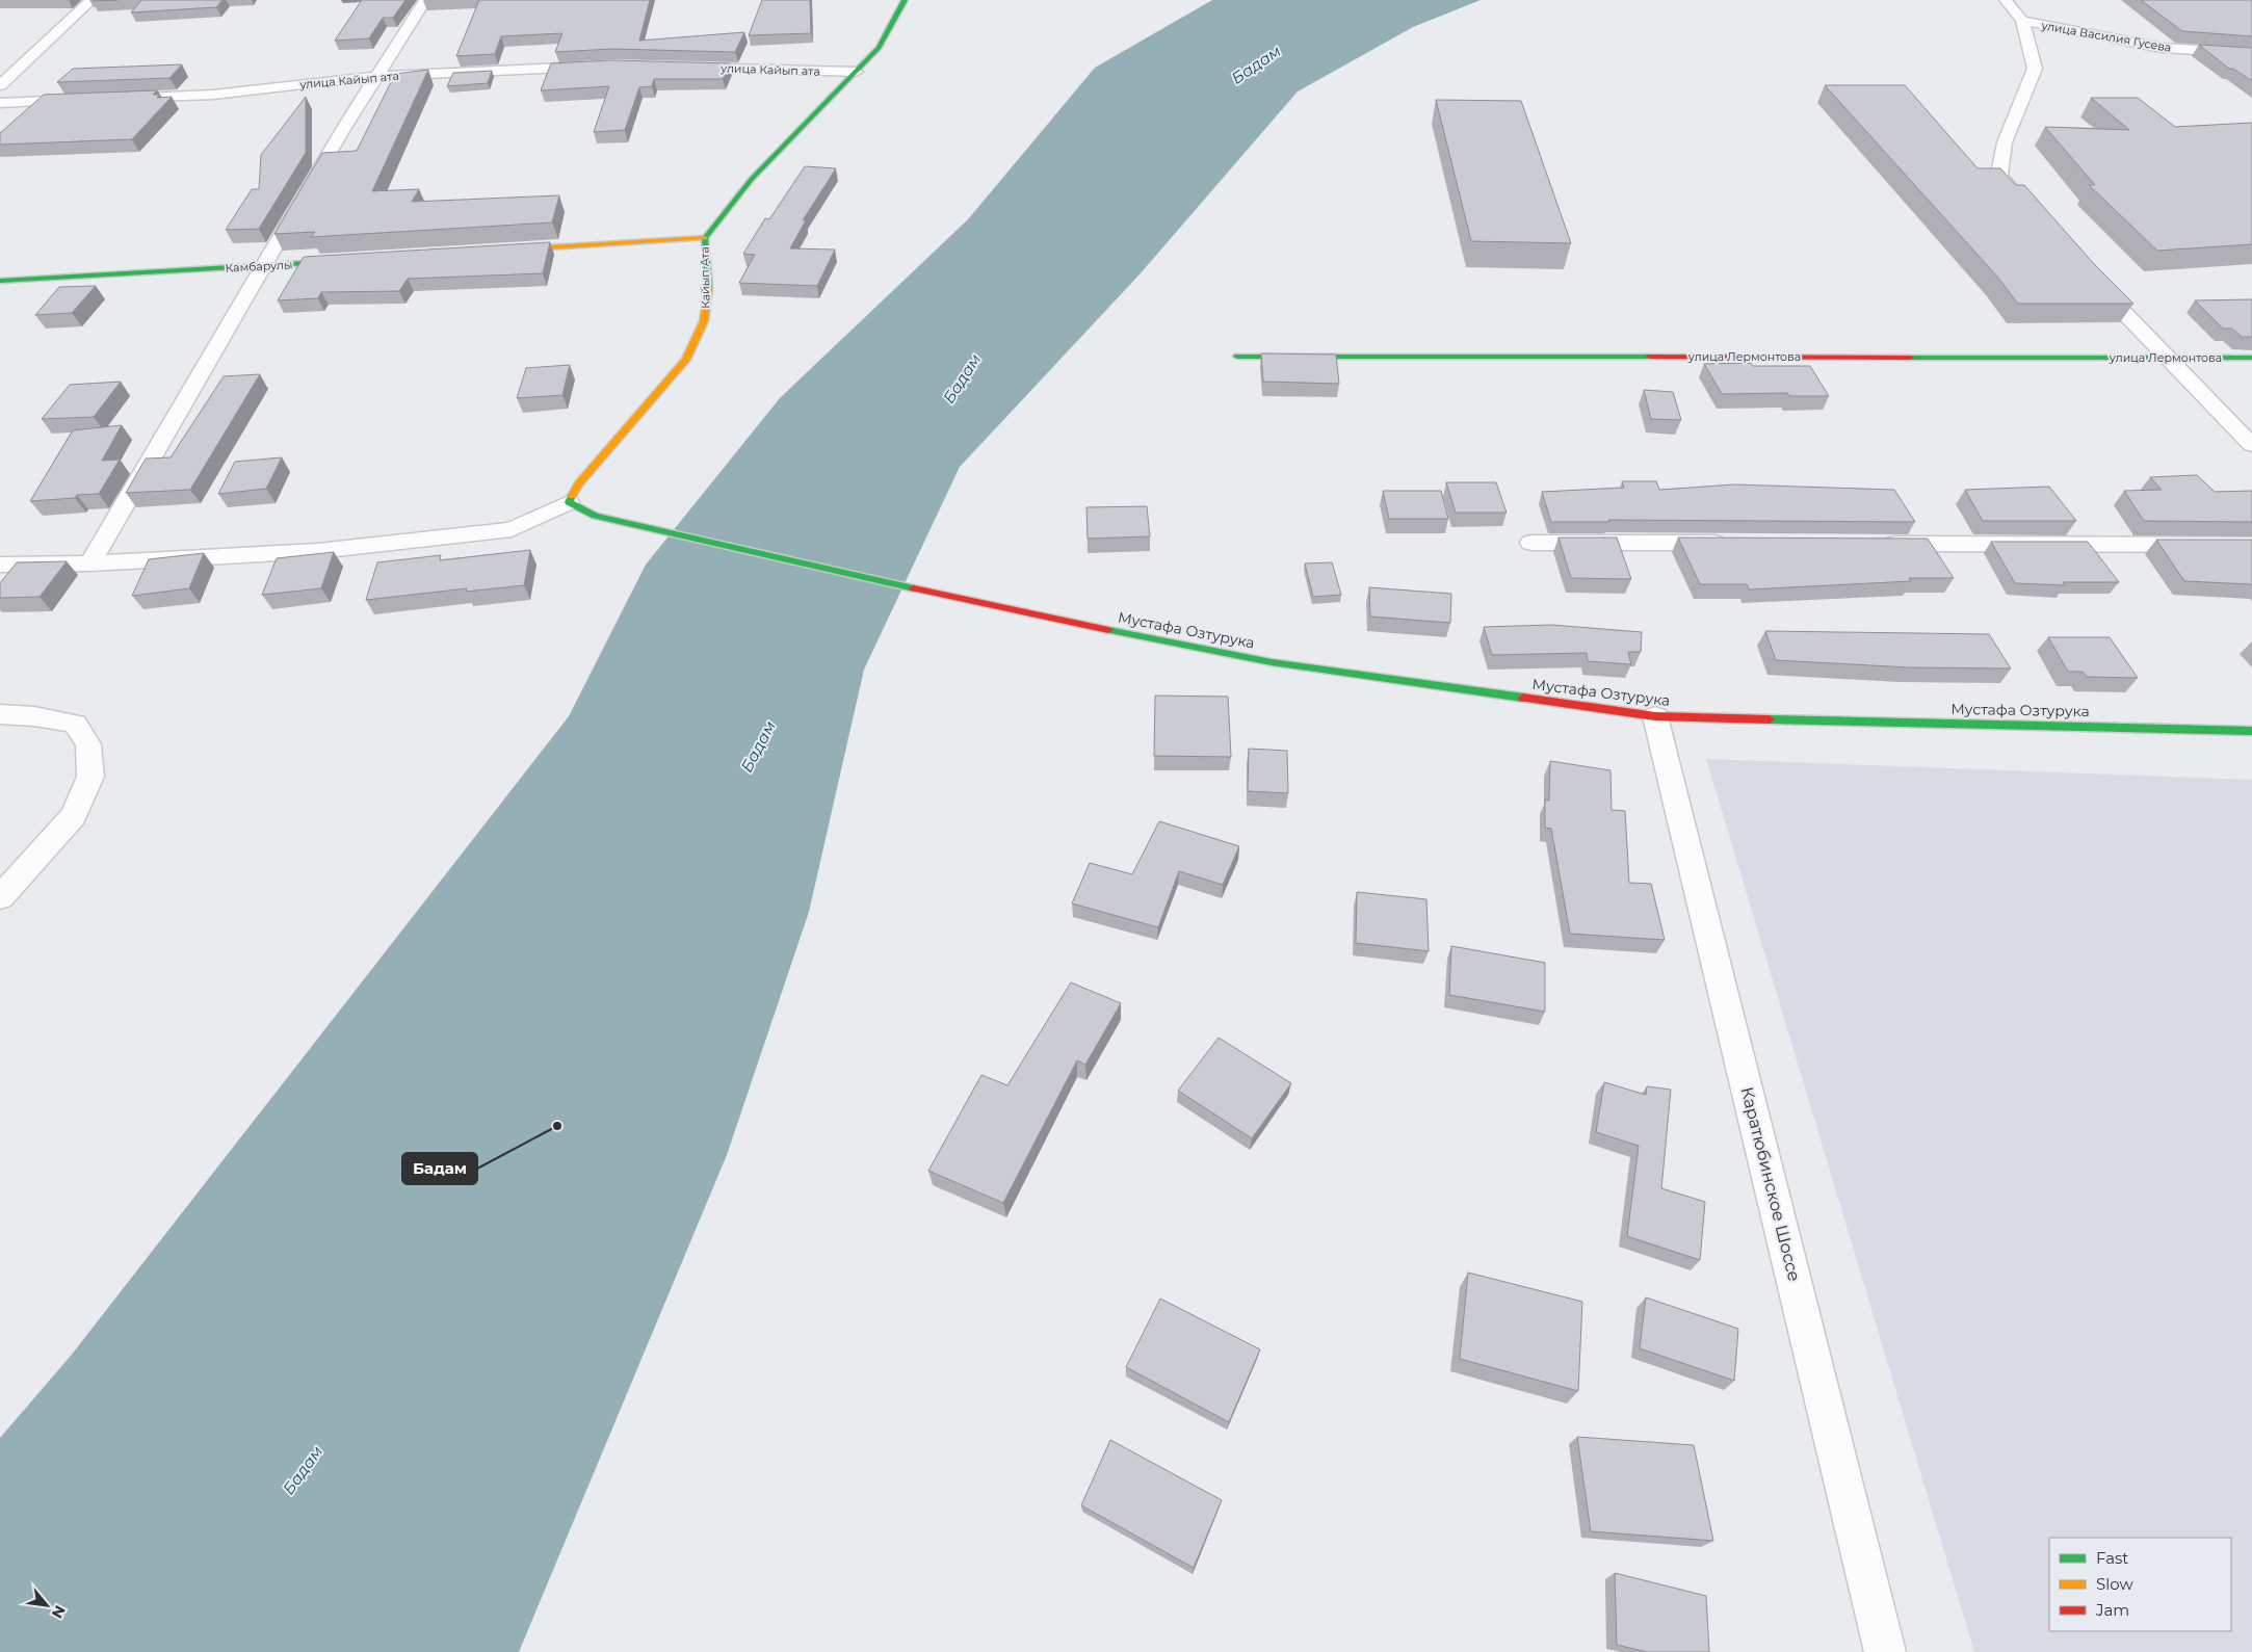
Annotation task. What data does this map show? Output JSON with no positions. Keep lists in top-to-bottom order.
{
  "streets": {
    "street": [
      "улица Василия Гусева",
      "улица Кайып ата",
      "Камбарулы",
      "Кайып Ата",
      "улица Лермонтова",
      "Мустафа Озтурука",
      "Каратюбинское Шоссе"
    ]
  },
  "crossings": [
    ["улица Кайып ата", "Кайып Ата"],
    ["Кайып Ата", "Мустафа Озтурука"],
    ["Мустафа Озтурука", "Каратюбинское Шоссе"]
  ],
  "water": ["Бадам"],
  "places": ["Бадам"],
  "legend": ["Fast", "Slow", "Jam"],
  "north": "bottom right"
}
